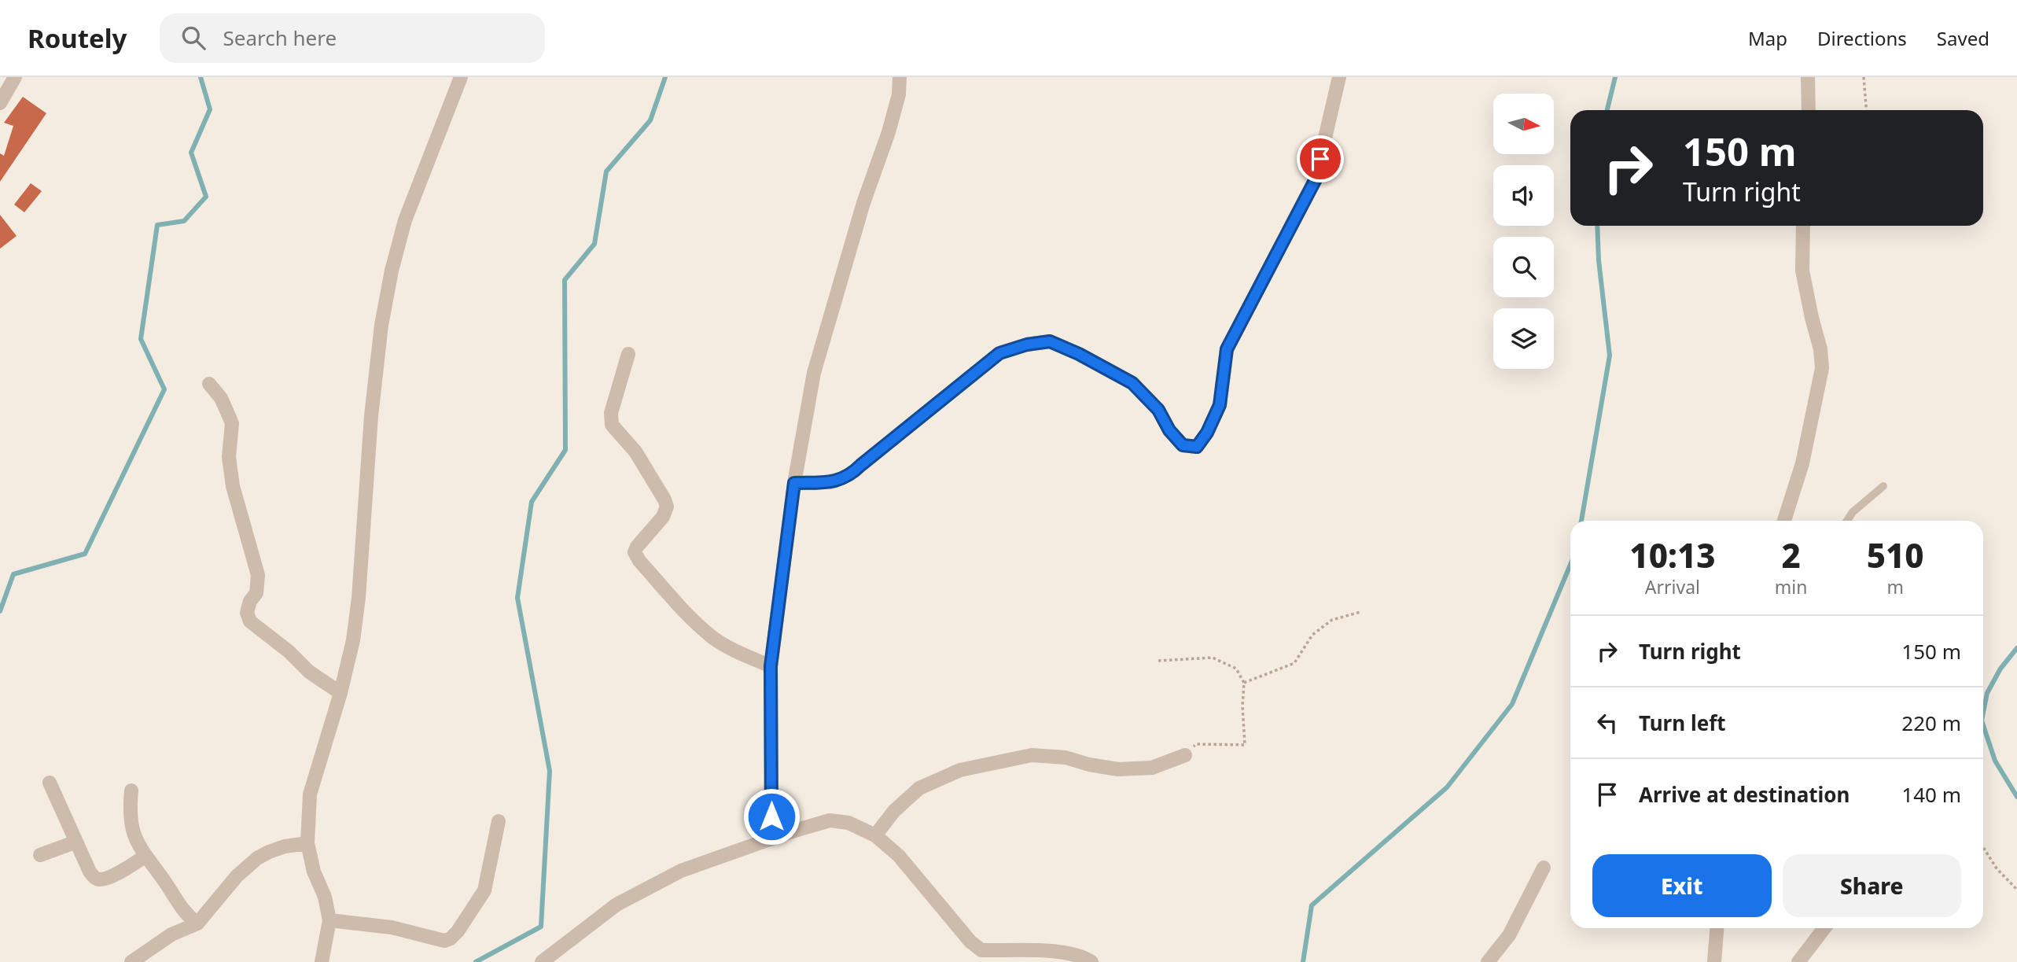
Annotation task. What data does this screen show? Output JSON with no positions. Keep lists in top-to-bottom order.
{
  "north": "right",
  "page": {
    "header": "Routely",
    "search": "Search here",
    "nav": ["Map", "Directions", "Saved"],
    "turn": ["150 m", "Turn right"],
    "eta": [
      "10:13",
      "Arrival",
      "2",
      "min",
      "510",
      "m"
    ],
    "list": [
      {
        "name": "Turn right",
        "value": "150 m"
      },
      {
        "name": "Turn left",
        "value": "220 m"
      },
      {
        "name": "Arrive at destination",
        "value": "140 m"
      }
    ],
    "buttons": ["Exit", "Share"]
  }
}
